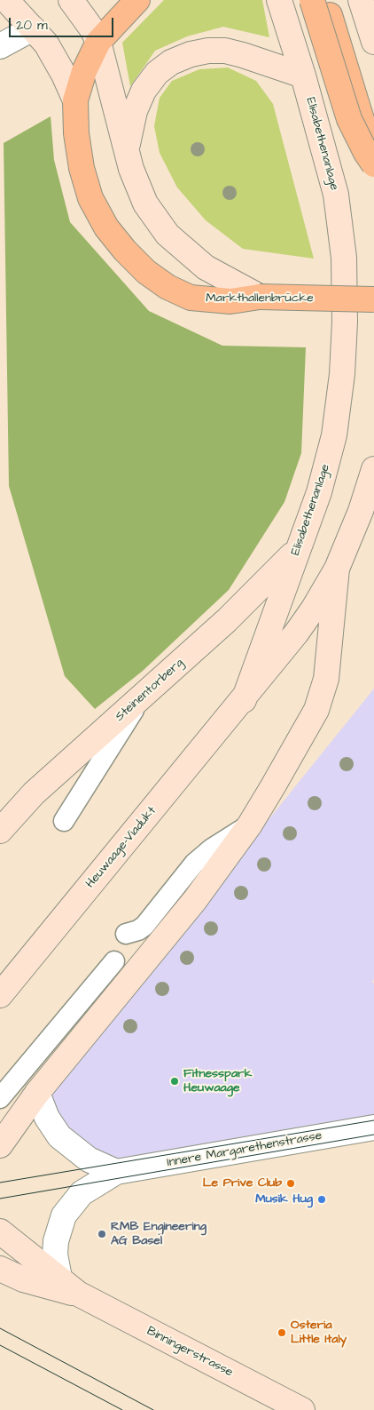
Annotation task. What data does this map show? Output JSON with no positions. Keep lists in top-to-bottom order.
{
  "streets": {
    "main road": [
      "Elisabethenanlage",
      "Markthallenbrücke",
      "Steinentorberg",
      "Heuwaage-Viadukt",
      "Binningerstrasse"
    ],
    "street": ["Innere Margarethenstrasse"]
  },
  "crossings": [
    ["Elisabethenanlage", "Steinentorberg"],
    ["Elisabethenanlage", "Heuwaage-Viadukt"],
    ["Innere Margarethenstrasse", "Binningerstrasse"]
  ],
  "places": [
    "Fitnesspark Heuwaage",
    "Le Prive Club",
    "Musik Hug",
    "RMB Engineering AG Basel",
    "Osteria Little Italy"
  ],
  "scale_bar": "20 m"
}
